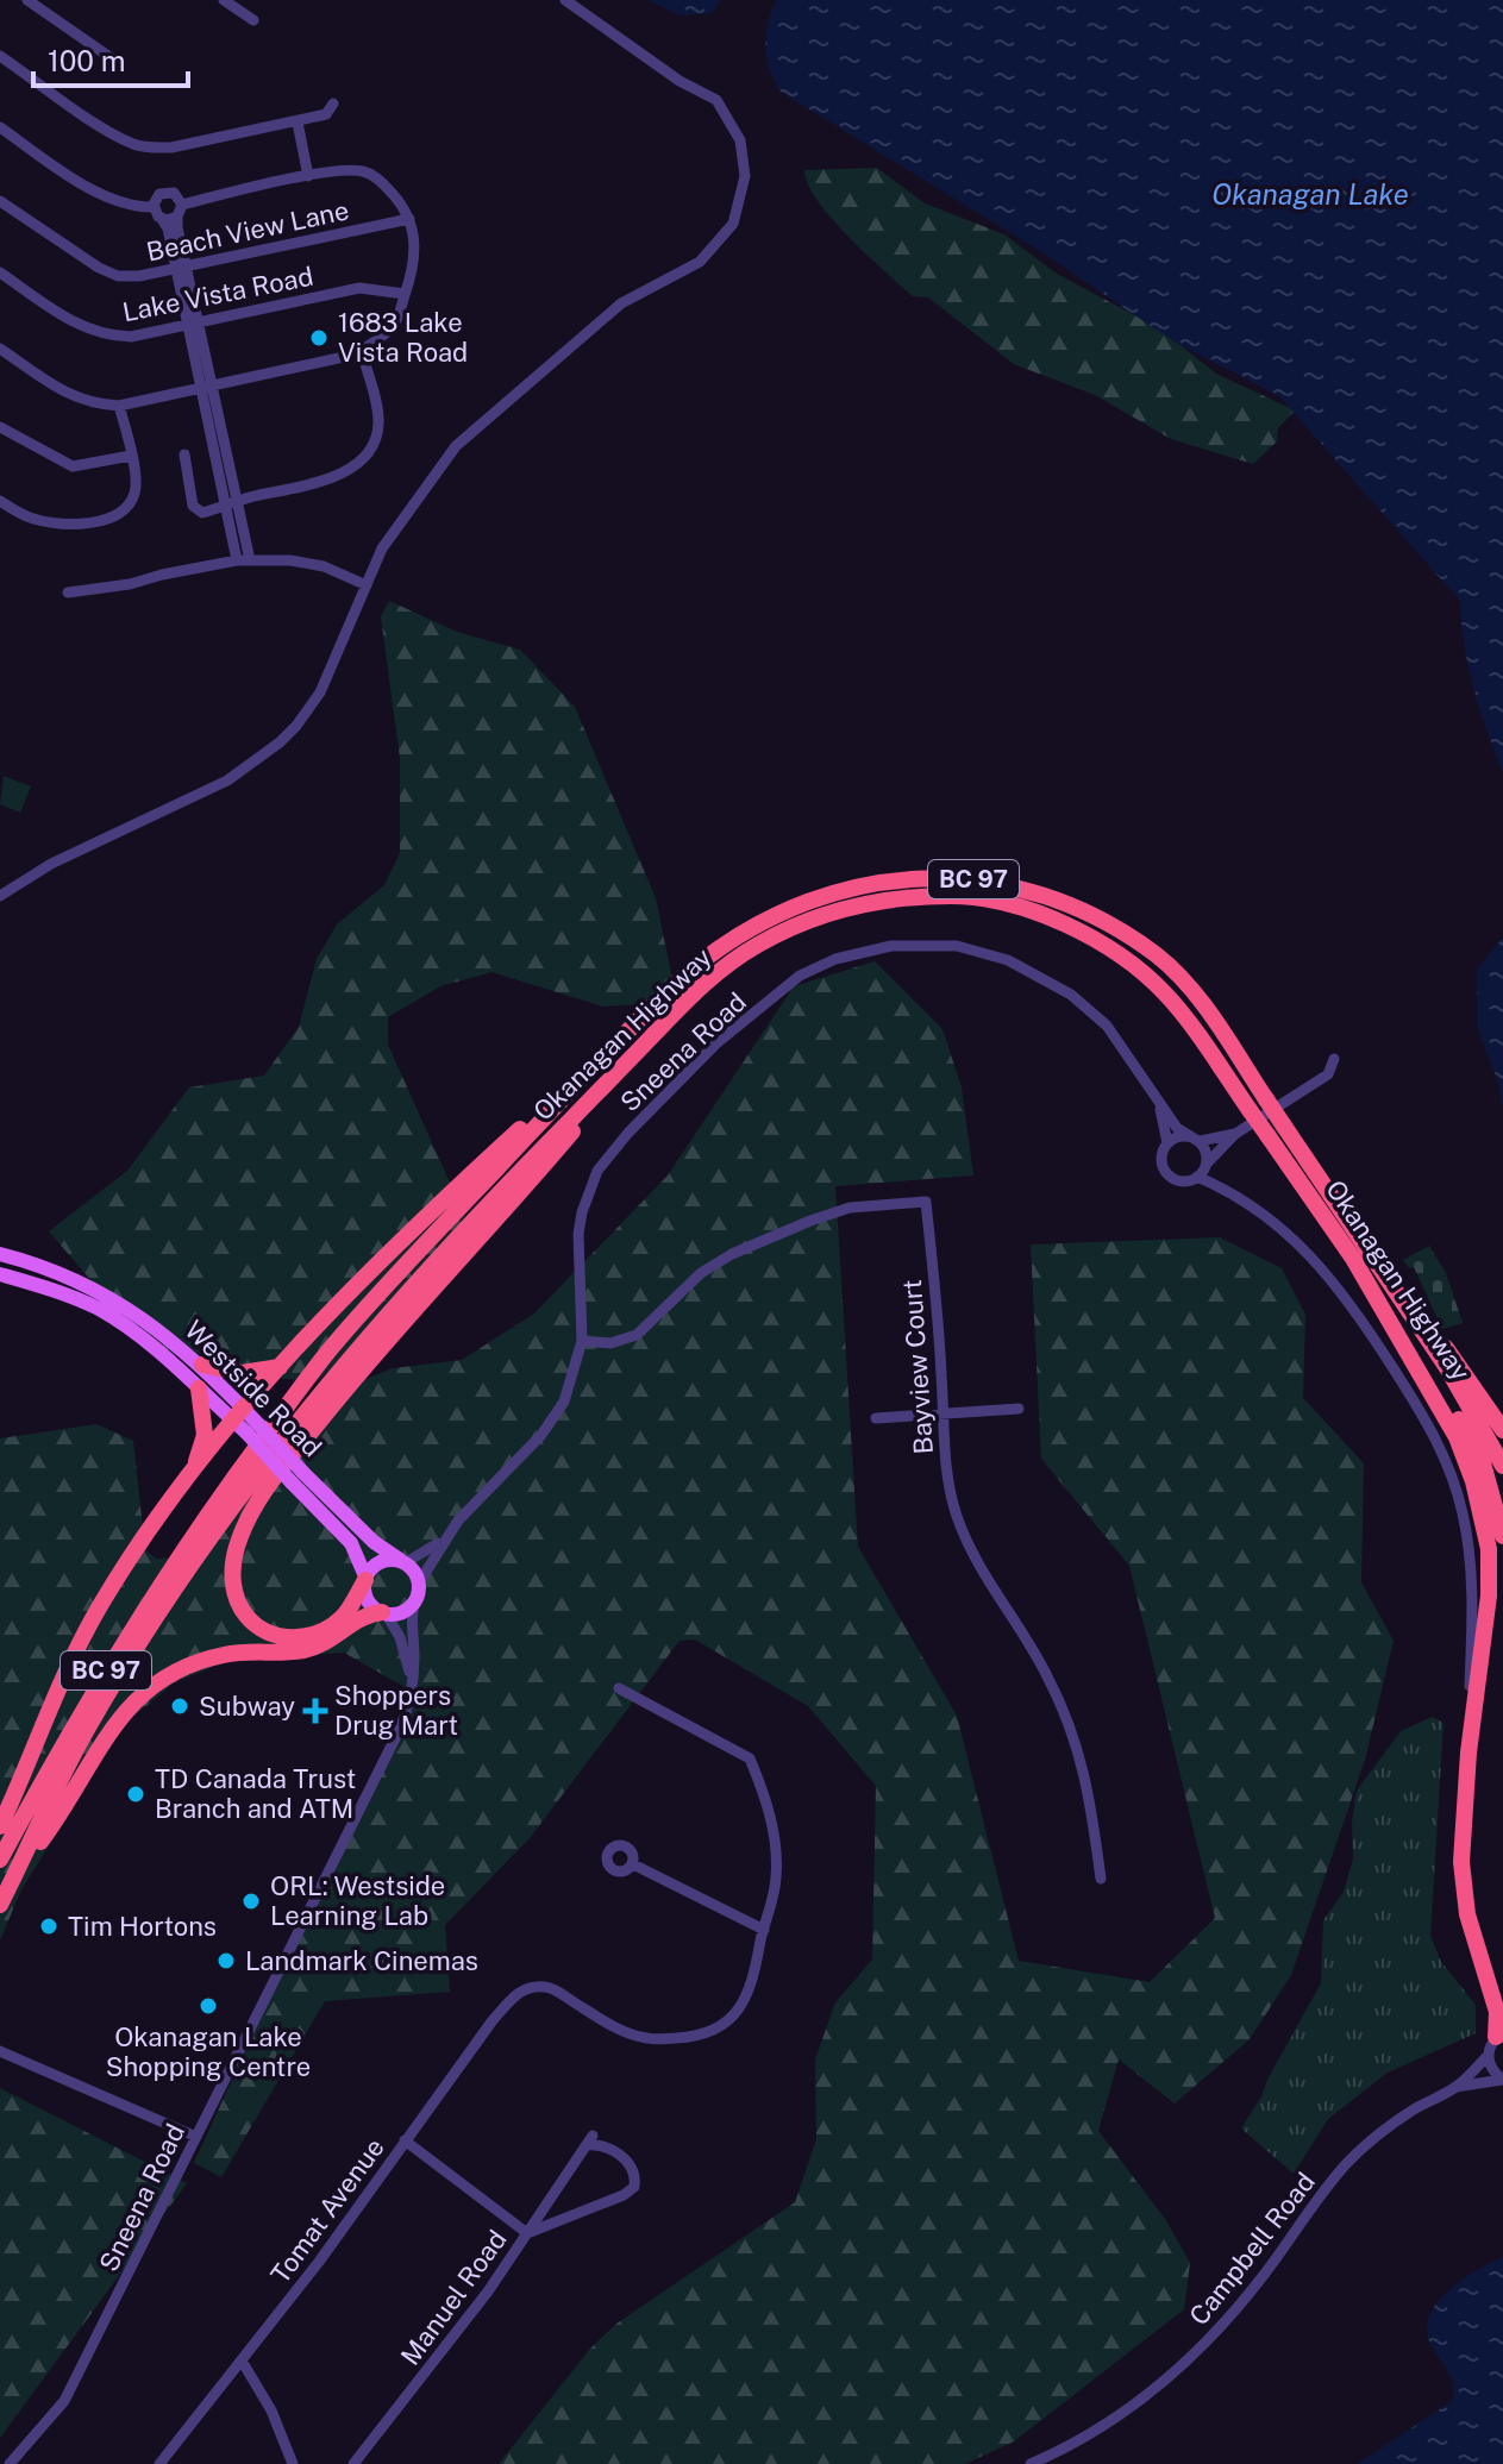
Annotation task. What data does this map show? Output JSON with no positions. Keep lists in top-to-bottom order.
{
  "streets": {
    "highway": ["BC 97", "Okanagan Highway"],
    "main road": ["Westside Road"],
    "street": [
      "Beach View Lane",
      "Lake Vista Road",
      "Sneena Road",
      "Bayview Court",
      "Tomat Avenue",
      "Campbell Road",
      "Manuel Road"
    ]
  },
  "crossings": [
    ["Sneena Road", "Bayview Court"],
    ["Sneena Road", "Westside Road"],
    ["Tomat Avenue", "Manuel Road"]
  ],
  "water": ["Okanagan Lake"],
  "places": {
    "other": [
      "1683 Lake Vista Road",
      "Subway",
      "TD Canada Trust Branch and ATM",
      "ORL: Westside Learning Lab",
      "Tim Hortons",
      "Landmark Cinemas",
      "Okanagan Lake Shopping Centre"
    ],
    "health": ["Shoppers Drug Mart"]
  },
  "scale_bar": "100 m"
}
